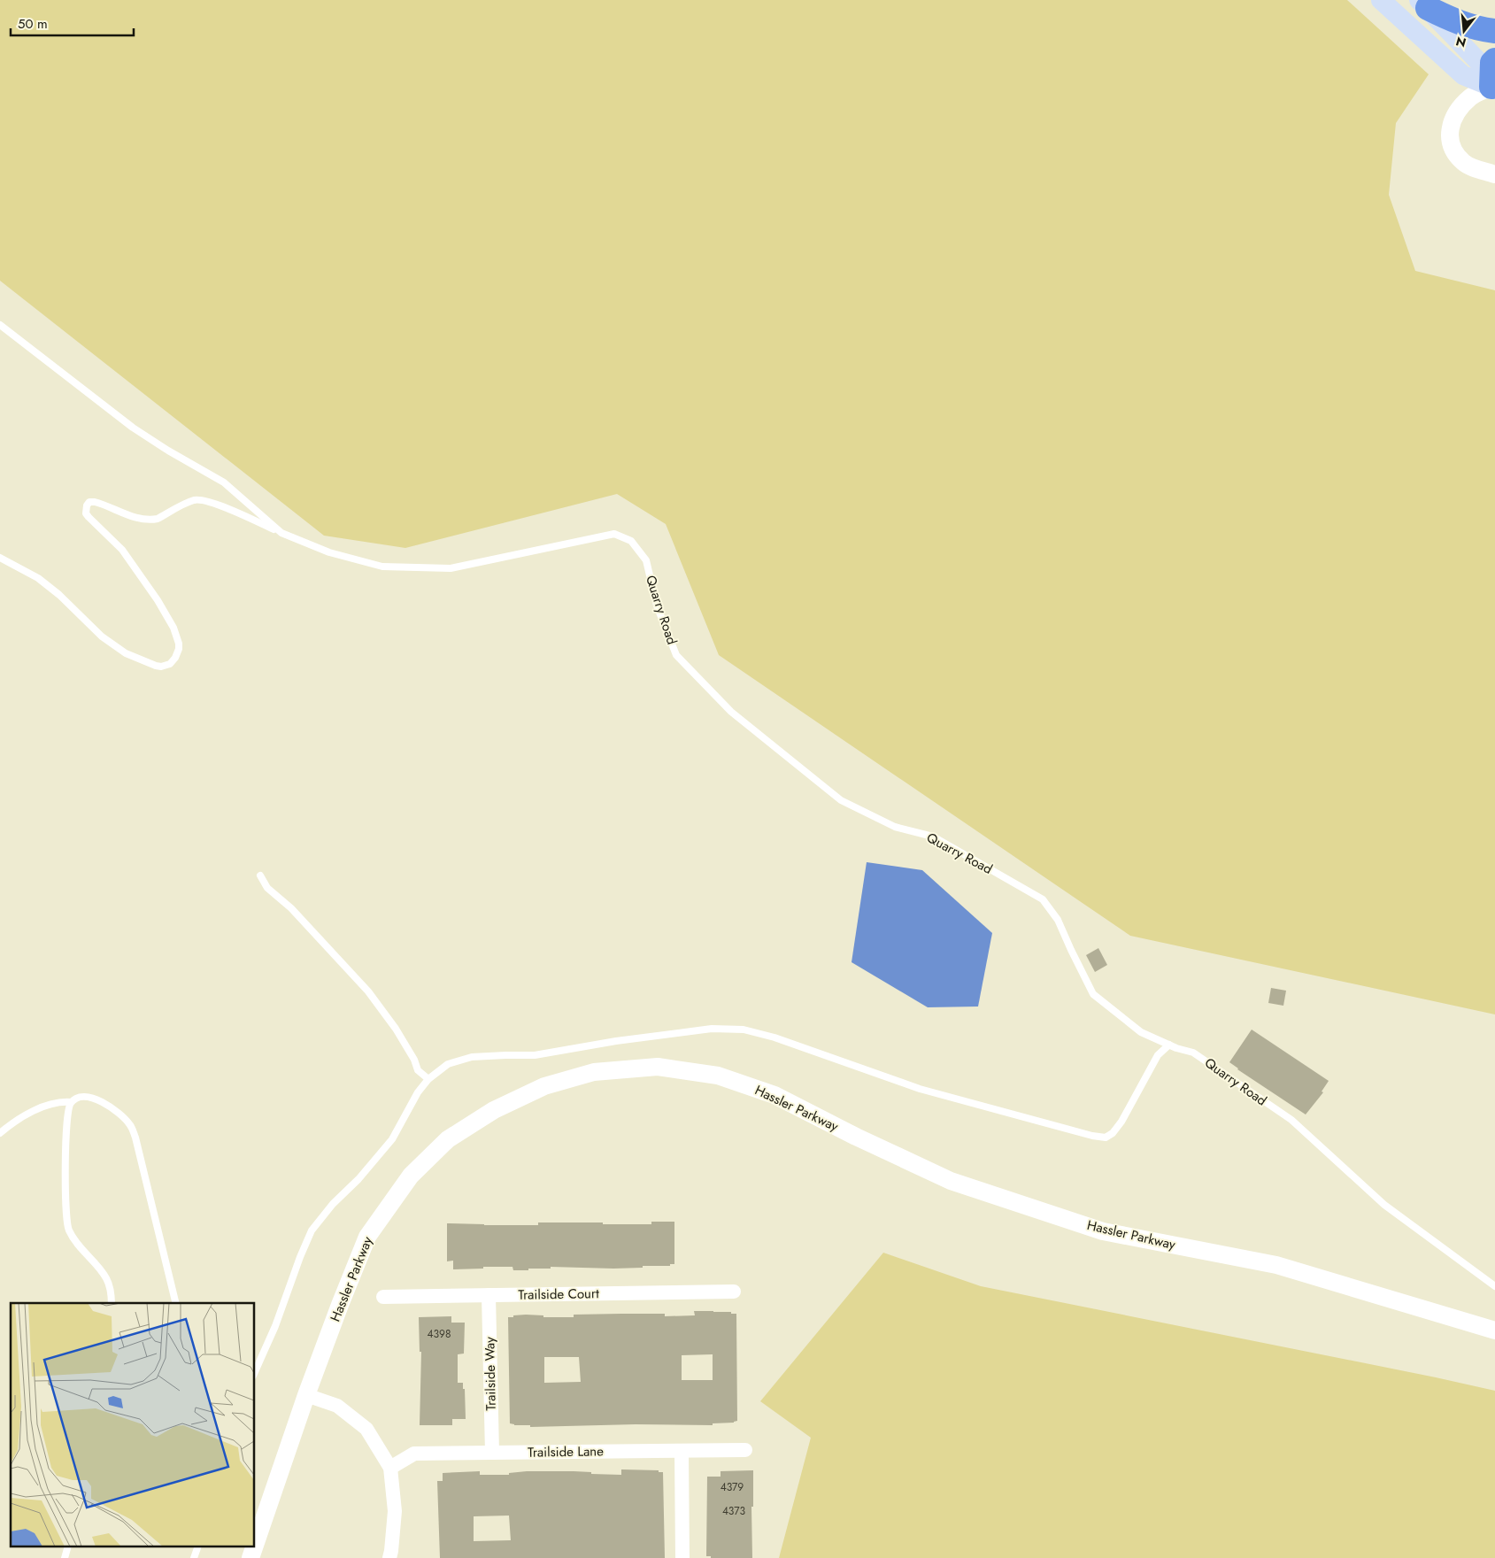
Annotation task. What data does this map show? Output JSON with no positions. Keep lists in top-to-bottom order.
{
  "streets": {
    "street": [
      "Hassler Parkway",
      "Trailside Court",
      "Trailside Way",
      "Trailside Lane"
    ],
    "lane": ["Quarry Road"]
  },
  "crossings": [
    ["Trailside Court", "Trailside Way"],
    ["Trailside Way", "Trailside Lane"]
  ],
  "house_numbers": ["4398", "4379", "4373"],
  "scale_bar": "50 m",
  "north": "bottom"
}
